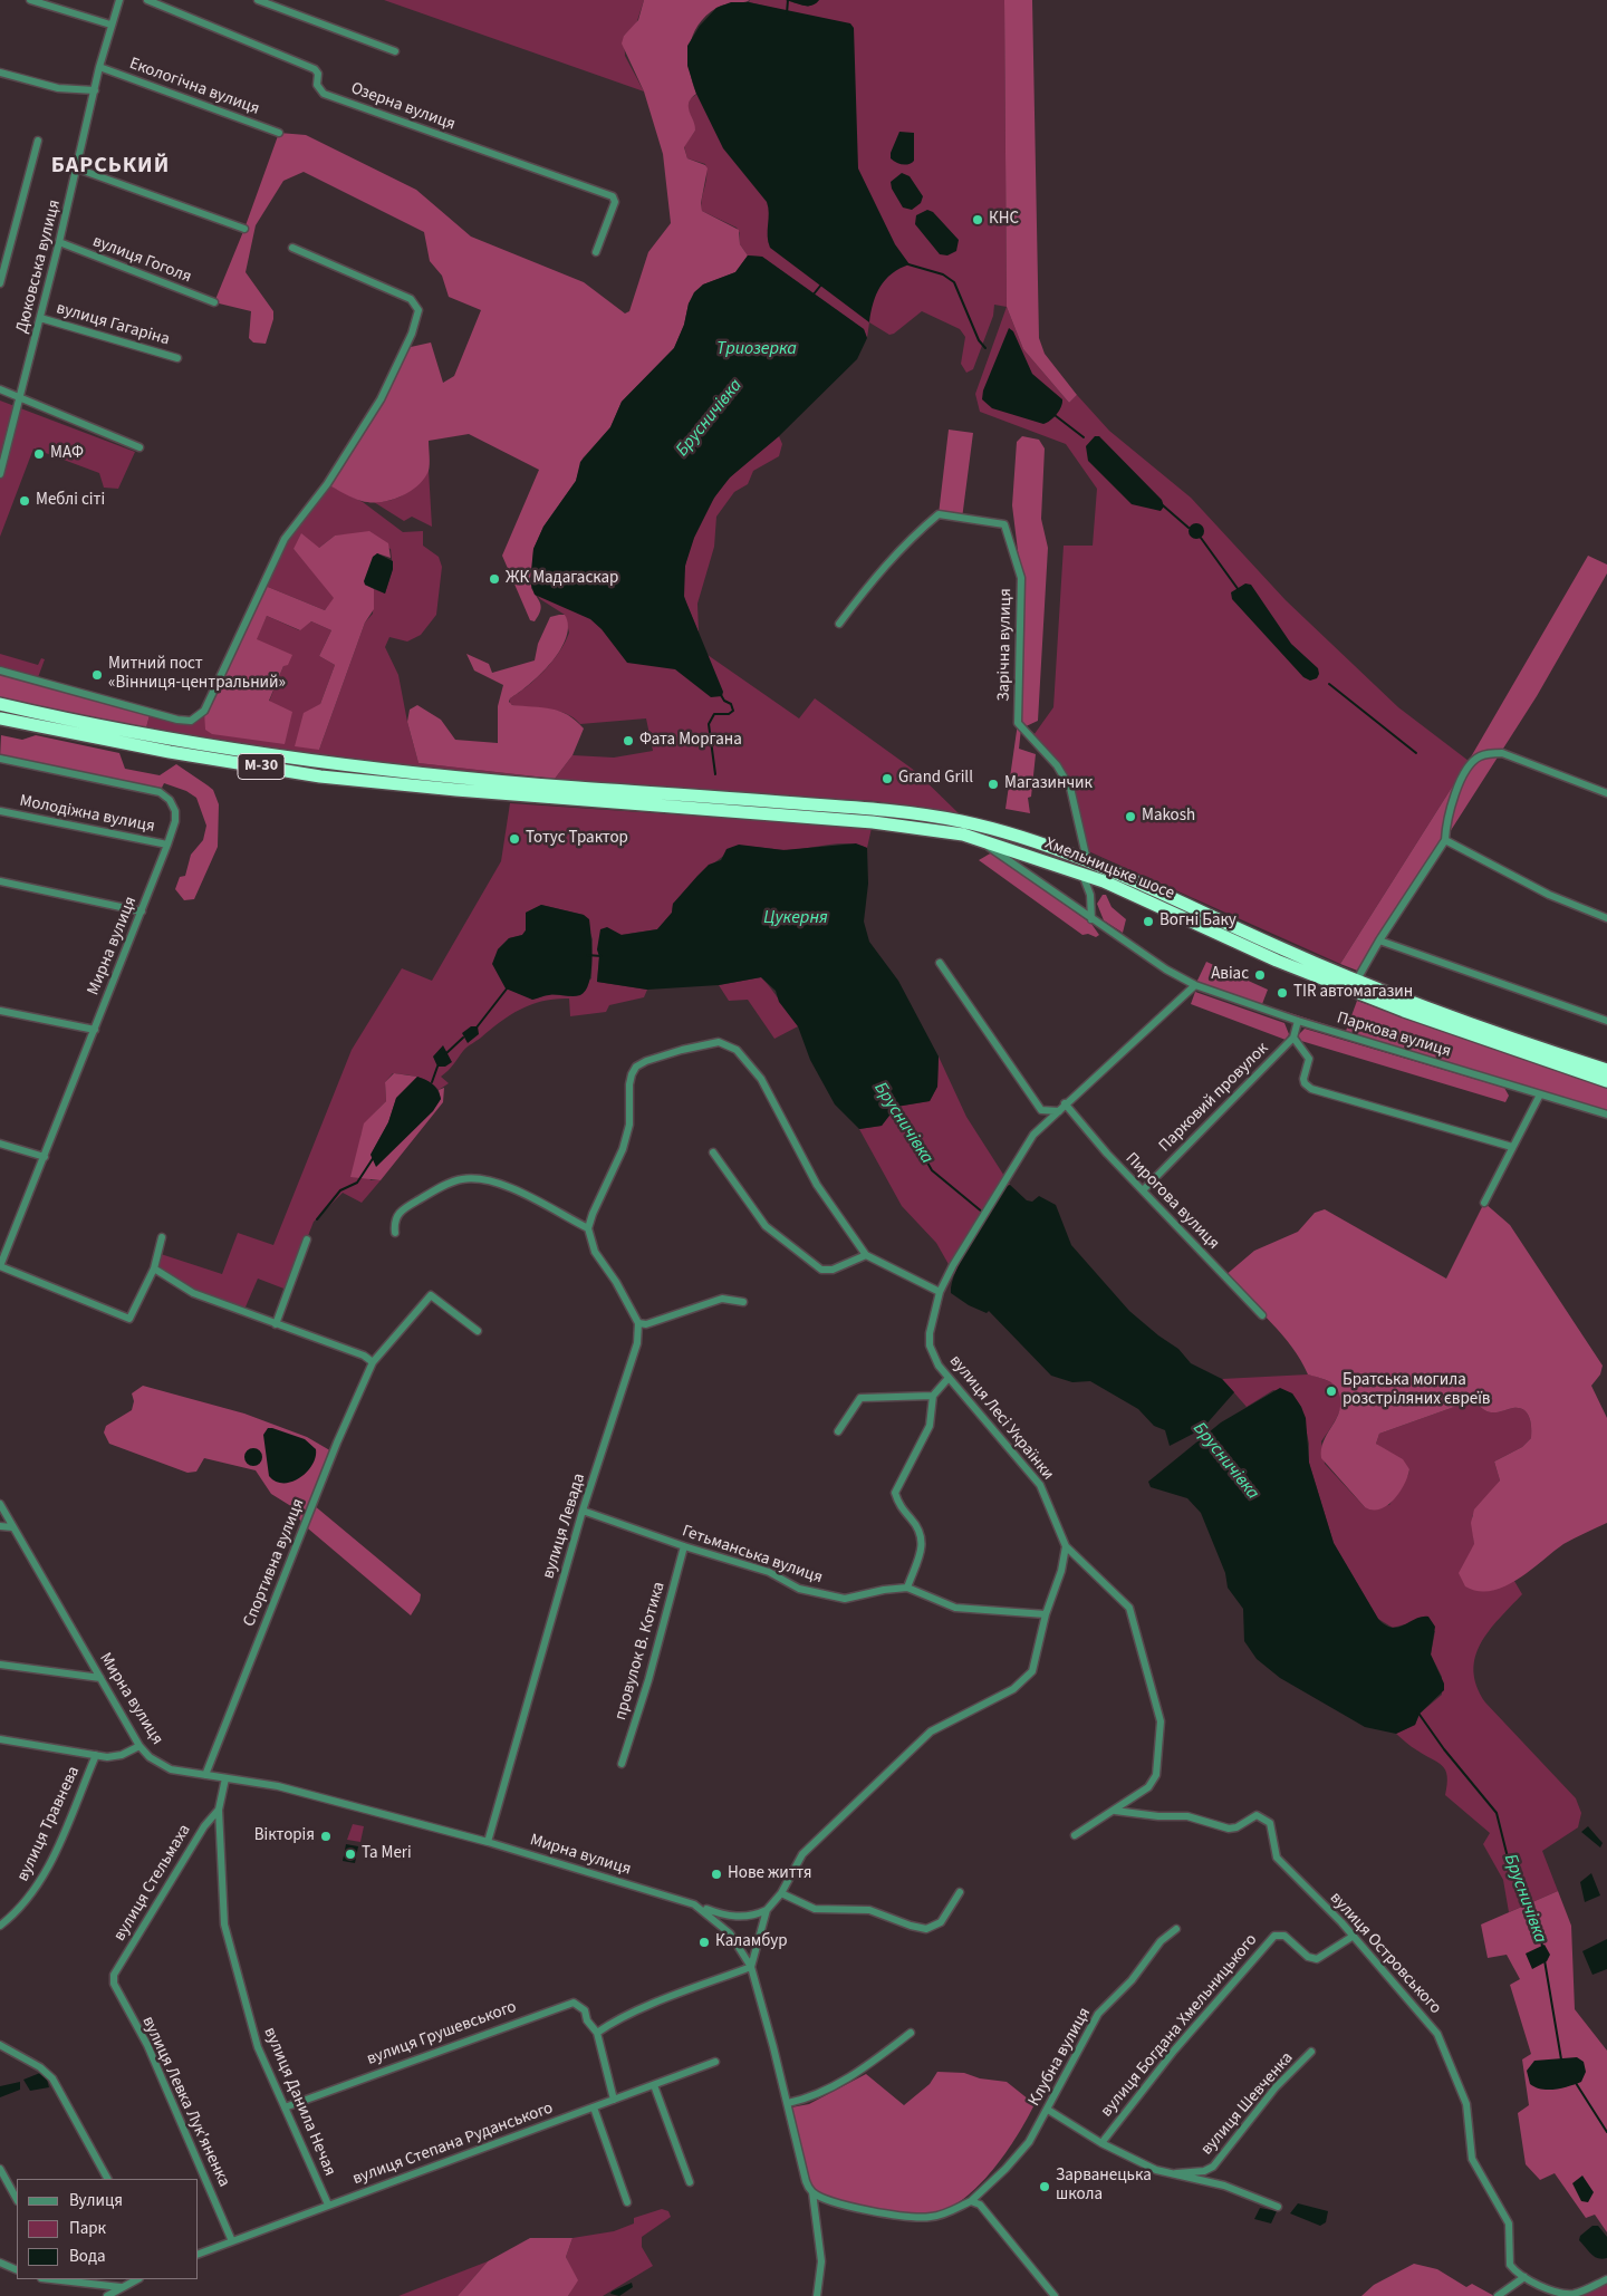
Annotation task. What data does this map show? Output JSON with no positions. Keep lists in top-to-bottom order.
{
  "streets": {
    "highway": ["М-30", "Хмельницьке шосе"],
    "street": [
      "Екологічна вулиця",
      "Озерна вулиця",
      "вулиця Гоголя",
      "Дюковська вулиця",
      "вулиця Гагаріна",
      "Зарічна вулиця",
      "Молодіжна вулиця",
      "Мирна вулиця",
      "Паркова вулиця",
      "Парковий провулок",
      "Пирогова вулиця",
      "вулиця Лесі Українки",
      "вулиця Левада",
      "Гетьманська вулиця",
      "Спортивна вулиця",
      "провулок В. Котика",
      "вулиця Травнева",
      "вулиця Стельмаха",
      "вулиця Островського",
      "вулиця Богдана Хмельницького",
      "вулиця Грушевського",
      "Клубна вулиця",
      "вулиця Левка Лук'яненка",
      "вулиця Данила Нечая",
      "вулиця Шевченка",
      "вулиця Степана Руданського"
    ]
  },
  "crossings": [
    ["Екологічна вулиця", "Дюковська вулиця"],
    ["вулиця Гоголя", "Дюковська вулиця"],
    ["Дюковська вулиця", "вулиця Гагаріна"],
    ["Зарічна вулиця", "Хмельницьке шосе"],
    ["М-30", "Хмельницьке шосе"],
    ["Молодіжна вулиця", "Мирна вулиця"],
    ["Хмельницьке шосе", "Паркова вулиця"],
    ["Мирна вулиця", "вулиця Левада"],
    ["Мирна вулиця", "Спортивна вулиця"],
    ["Мирна вулиця", "вулиця Данила Нечая"],
    ["Паркова вулиця", "Парковий провулок"],
    ["Паркова вулиця", "вулиця Лесі Українки"],
    ["Парковий провулок", "Пирогова вулиця"],
    ["Пирогова вулиця", "вулиця Лесі Українки"],
    ["вулиця Левада", "Гетьманська вулиця"],
    ["Гетьманська вулиця", "провулок В. Котика"],
    ["вулиця Стельмаха", "вулиця Левка Лук'яненка"],
    ["вулиця Стельмаха", "вулиця Данила Нечая"],
    ["вулиця Островського", "вулиця Богдана Хмельницького"],
    ["вулиця Грушевського", "вулиця Данила Нечая"],
    ["вулиця Грушевського", "вулиця Степана Руданського"],
    ["вулиця Левка Лук'яненка", "вулиця Степана Руданського"],
    ["вулиця Данила Нечая", "вулиця Степана Руданського"]
  ],
  "districts": ["БАРСЬКИЙ"],
  "water": ["Триозерка", "Брусничівка", "Цукерня"],
  "places": [
    "КНС",
    "МАФ",
    "Меблі сіті",
    "ЖК Мадагаскар",
    "Митний пост «Вінниця-центральний»",
    "Фата Моргана",
    "Grand Grill",
    "Магазинчик",
    "Makosh",
    "Тотус Трактор",
    "Вогні Баку",
    "Авіас",
    "TIR автомагазин",
    "Братська могила розстріляних євреїв",
    "Вікторія",
    "Ta Meri",
    "Нове життя",
    "Каламбур",
    "Зарванецька школа"
  ],
  "legend": ["Вулиця", "Парк", "Вода"]
}
